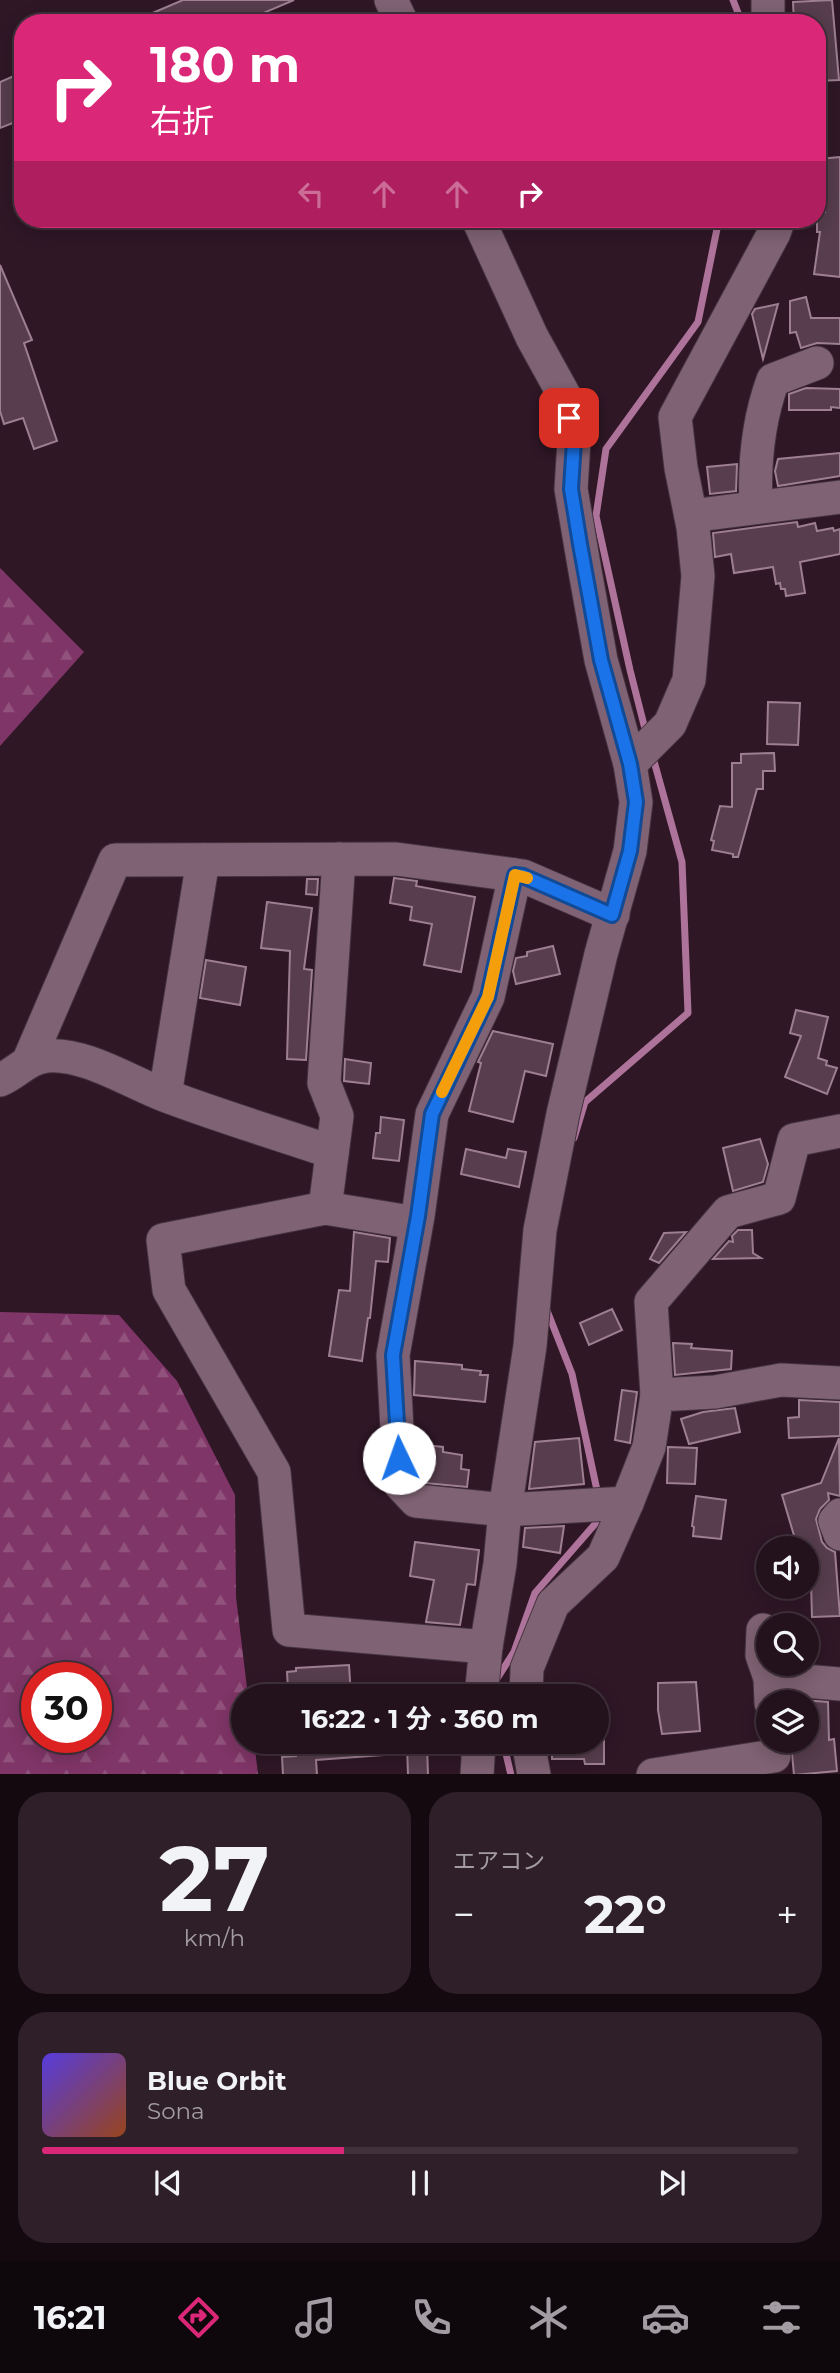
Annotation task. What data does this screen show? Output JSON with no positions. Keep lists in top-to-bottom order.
{
  "page": {
    "turn": ["180 m", "右折"],
    "limit": "30",
    "trip": "16:22 · 1 分 · 360 m",
    "tile": [
      ["27", "km/h"],
      "エアコン"
    ],
    "heat": ["−", "22°", "+"],
    "song": ["Blue Orbit", "Sona"],
    "tabs": "16:21"
  }
}
